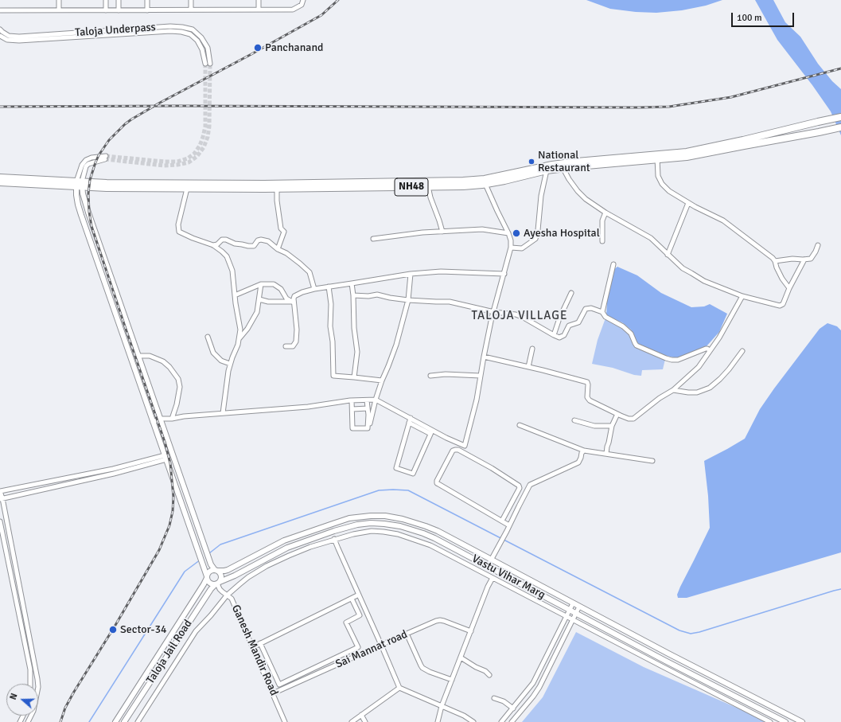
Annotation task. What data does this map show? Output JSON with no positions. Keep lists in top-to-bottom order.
{
  "streets": {
    "highway": ["NH48"],
    "main road": ["Vastu Vihar Marg", "Taloja Jail Road"],
    "street": ["Taloja Underpass", "Sai Mannat road", "Ganesh Mandir Road"]
  },
  "crossings": [
    ["Vastu Vihar Marg", "Ganesh Mandir Road"],
    ["Vastu Vihar Marg", "Taloja Jail Road"],
    ["Sai Mannat road", "Ganesh Mandir Road"],
    ["Ganesh Mandir Road", "Taloja Jail Road"]
  ],
  "districts": ["TALOJA VILLAGE"],
  "places": [
    "Panchanand",
    "National Restaurant",
    "Ayesha Hospital",
    "Sector-34"
  ],
  "scale_bar": "100 m",
  "north": "left"
}
